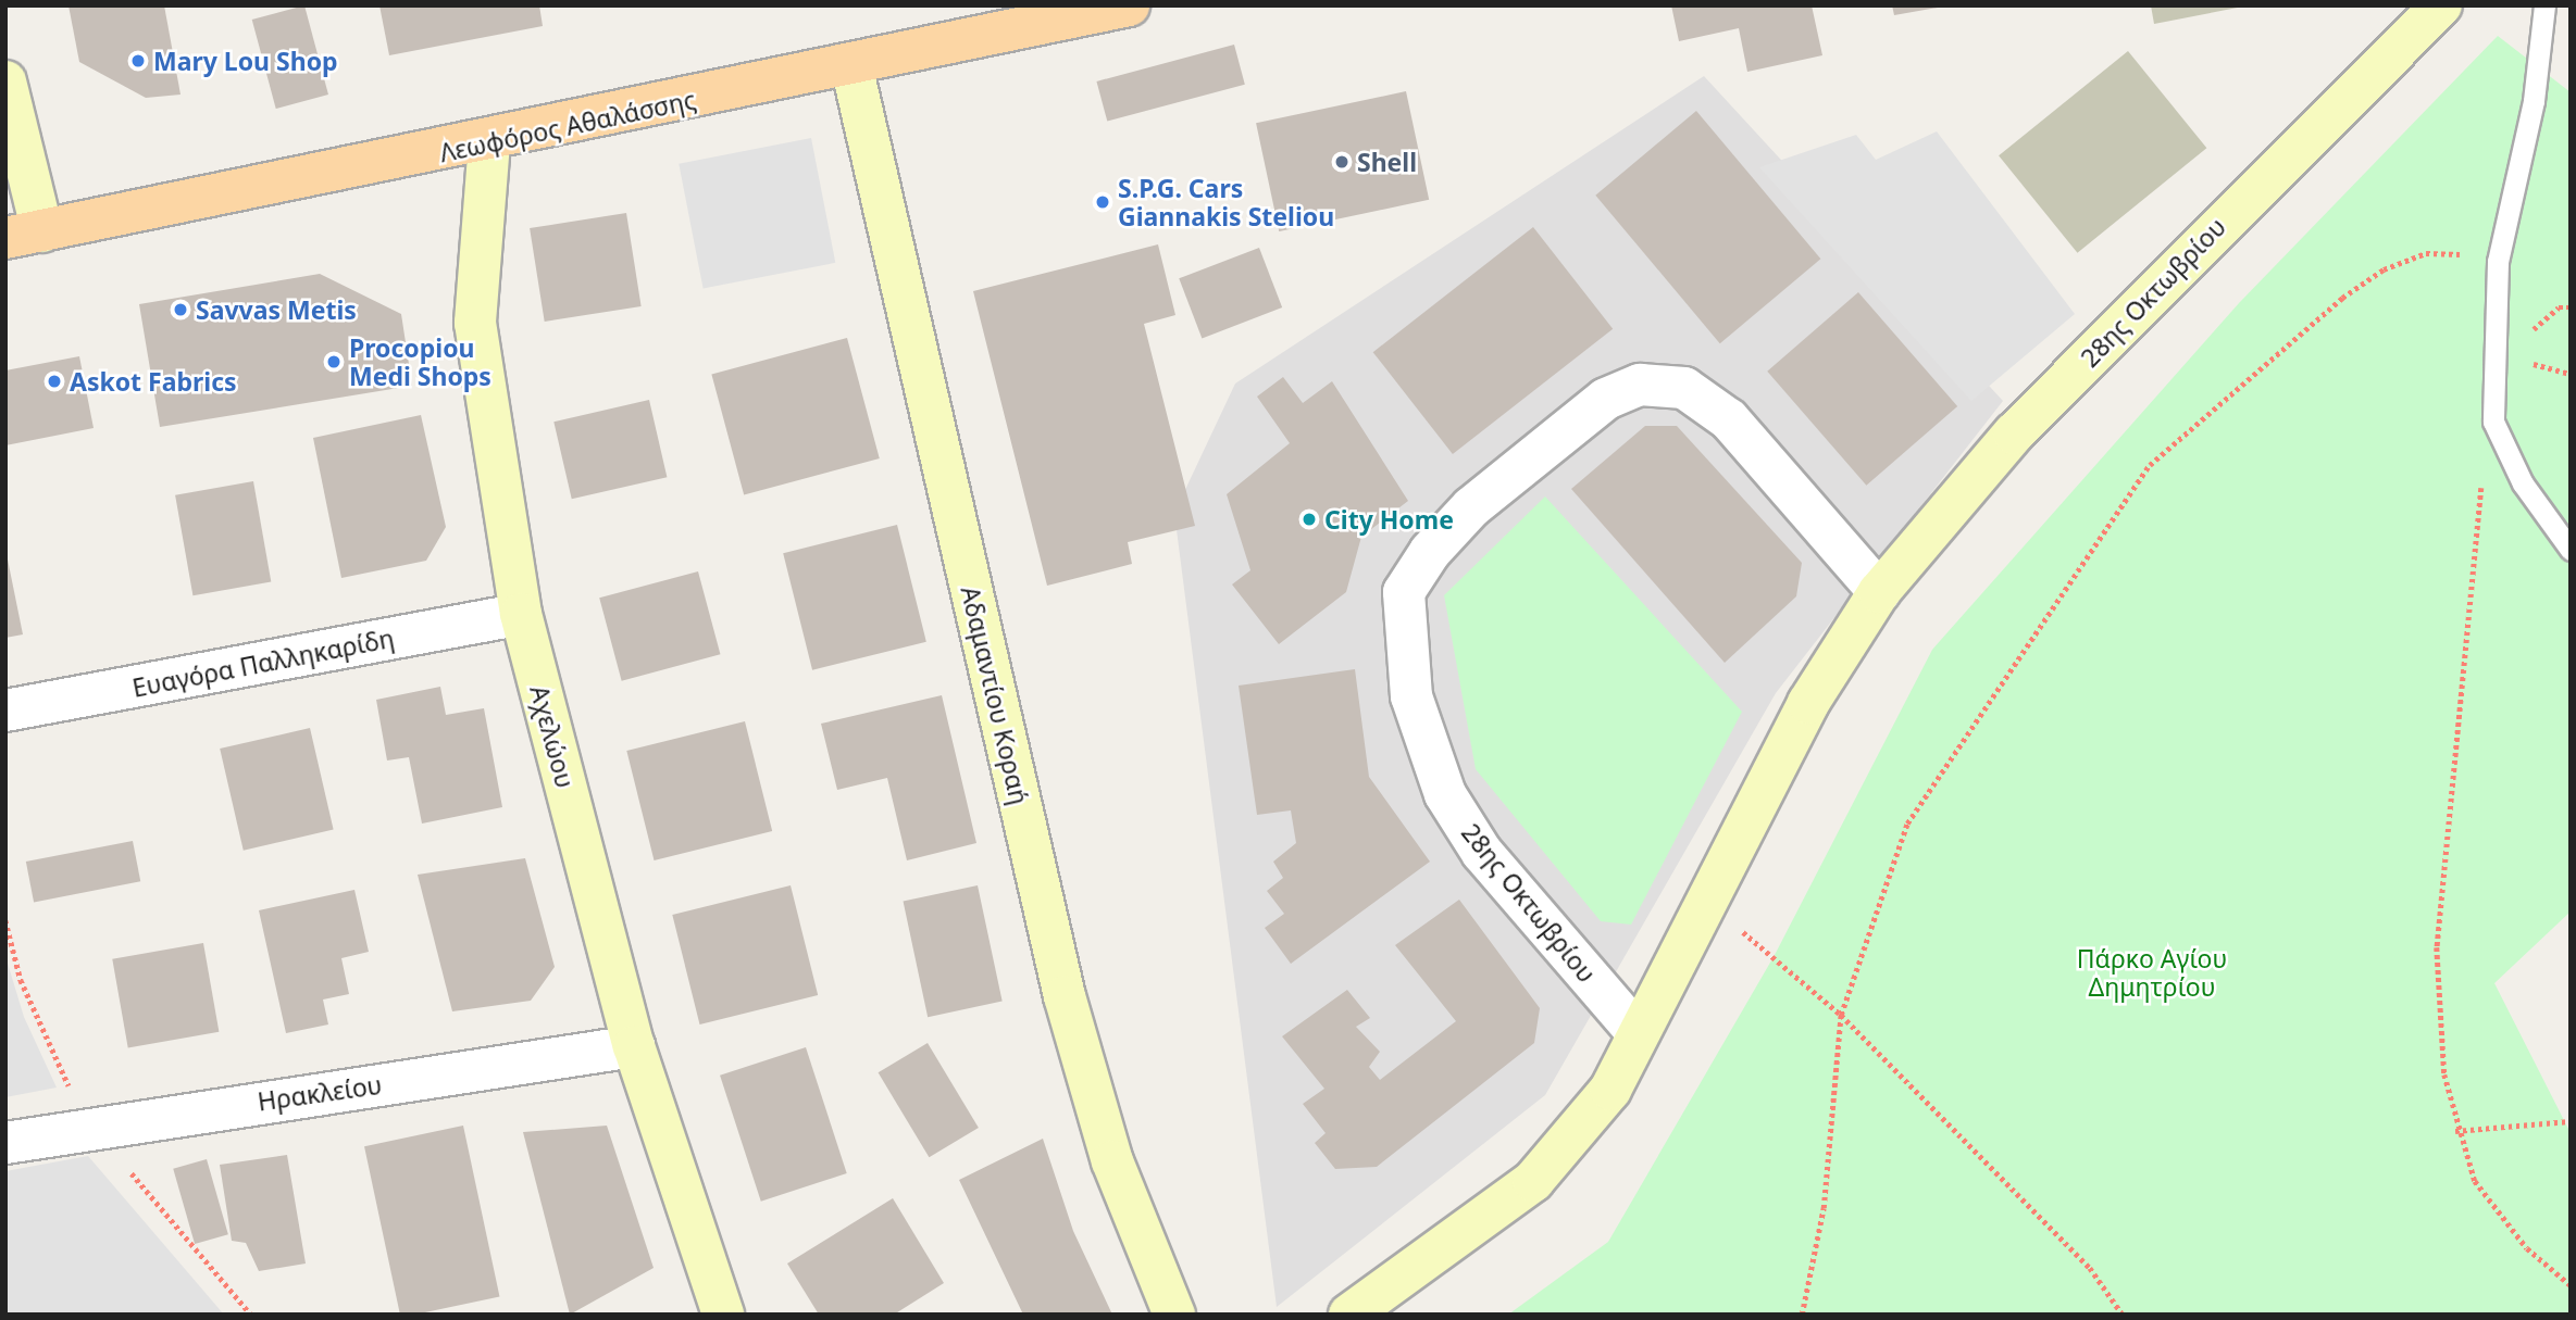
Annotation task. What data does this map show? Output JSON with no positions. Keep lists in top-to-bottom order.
{
  "streets": {
    "main road": ["Λεωφόρος Αθαλάσσης"],
    "street": [
      "28ης Οκτωβρίου",
      "Ευαγόρα Παλληκαρίδη",
      "Αδαμαντίου Κοραή",
      "Αχελώου",
      "Ηρακλείου"
    ]
  },
  "crossings": [
    ["Λεωφόρος Αθαλάσσης", "Αδαμαντίου Κοραή"],
    ["Λεωφόρος Αθαλάσσης", "Αχελώου"],
    ["Ευαγόρα Παλληκαρίδη", "Αχελώου"],
    ["Αχελώου", "Ηρακλείου"]
  ],
  "parks": ["Πάρκο Αγίου Δημητρίου"],
  "places": [
    "Mary Lou Shop",
    "Shell",
    "S.P.G. Cars Giannakis Steliou",
    "Savvas Metis",
    "Procopiou Medi Shops",
    "Askot Fabrics",
    "City Home"
  ]
}
